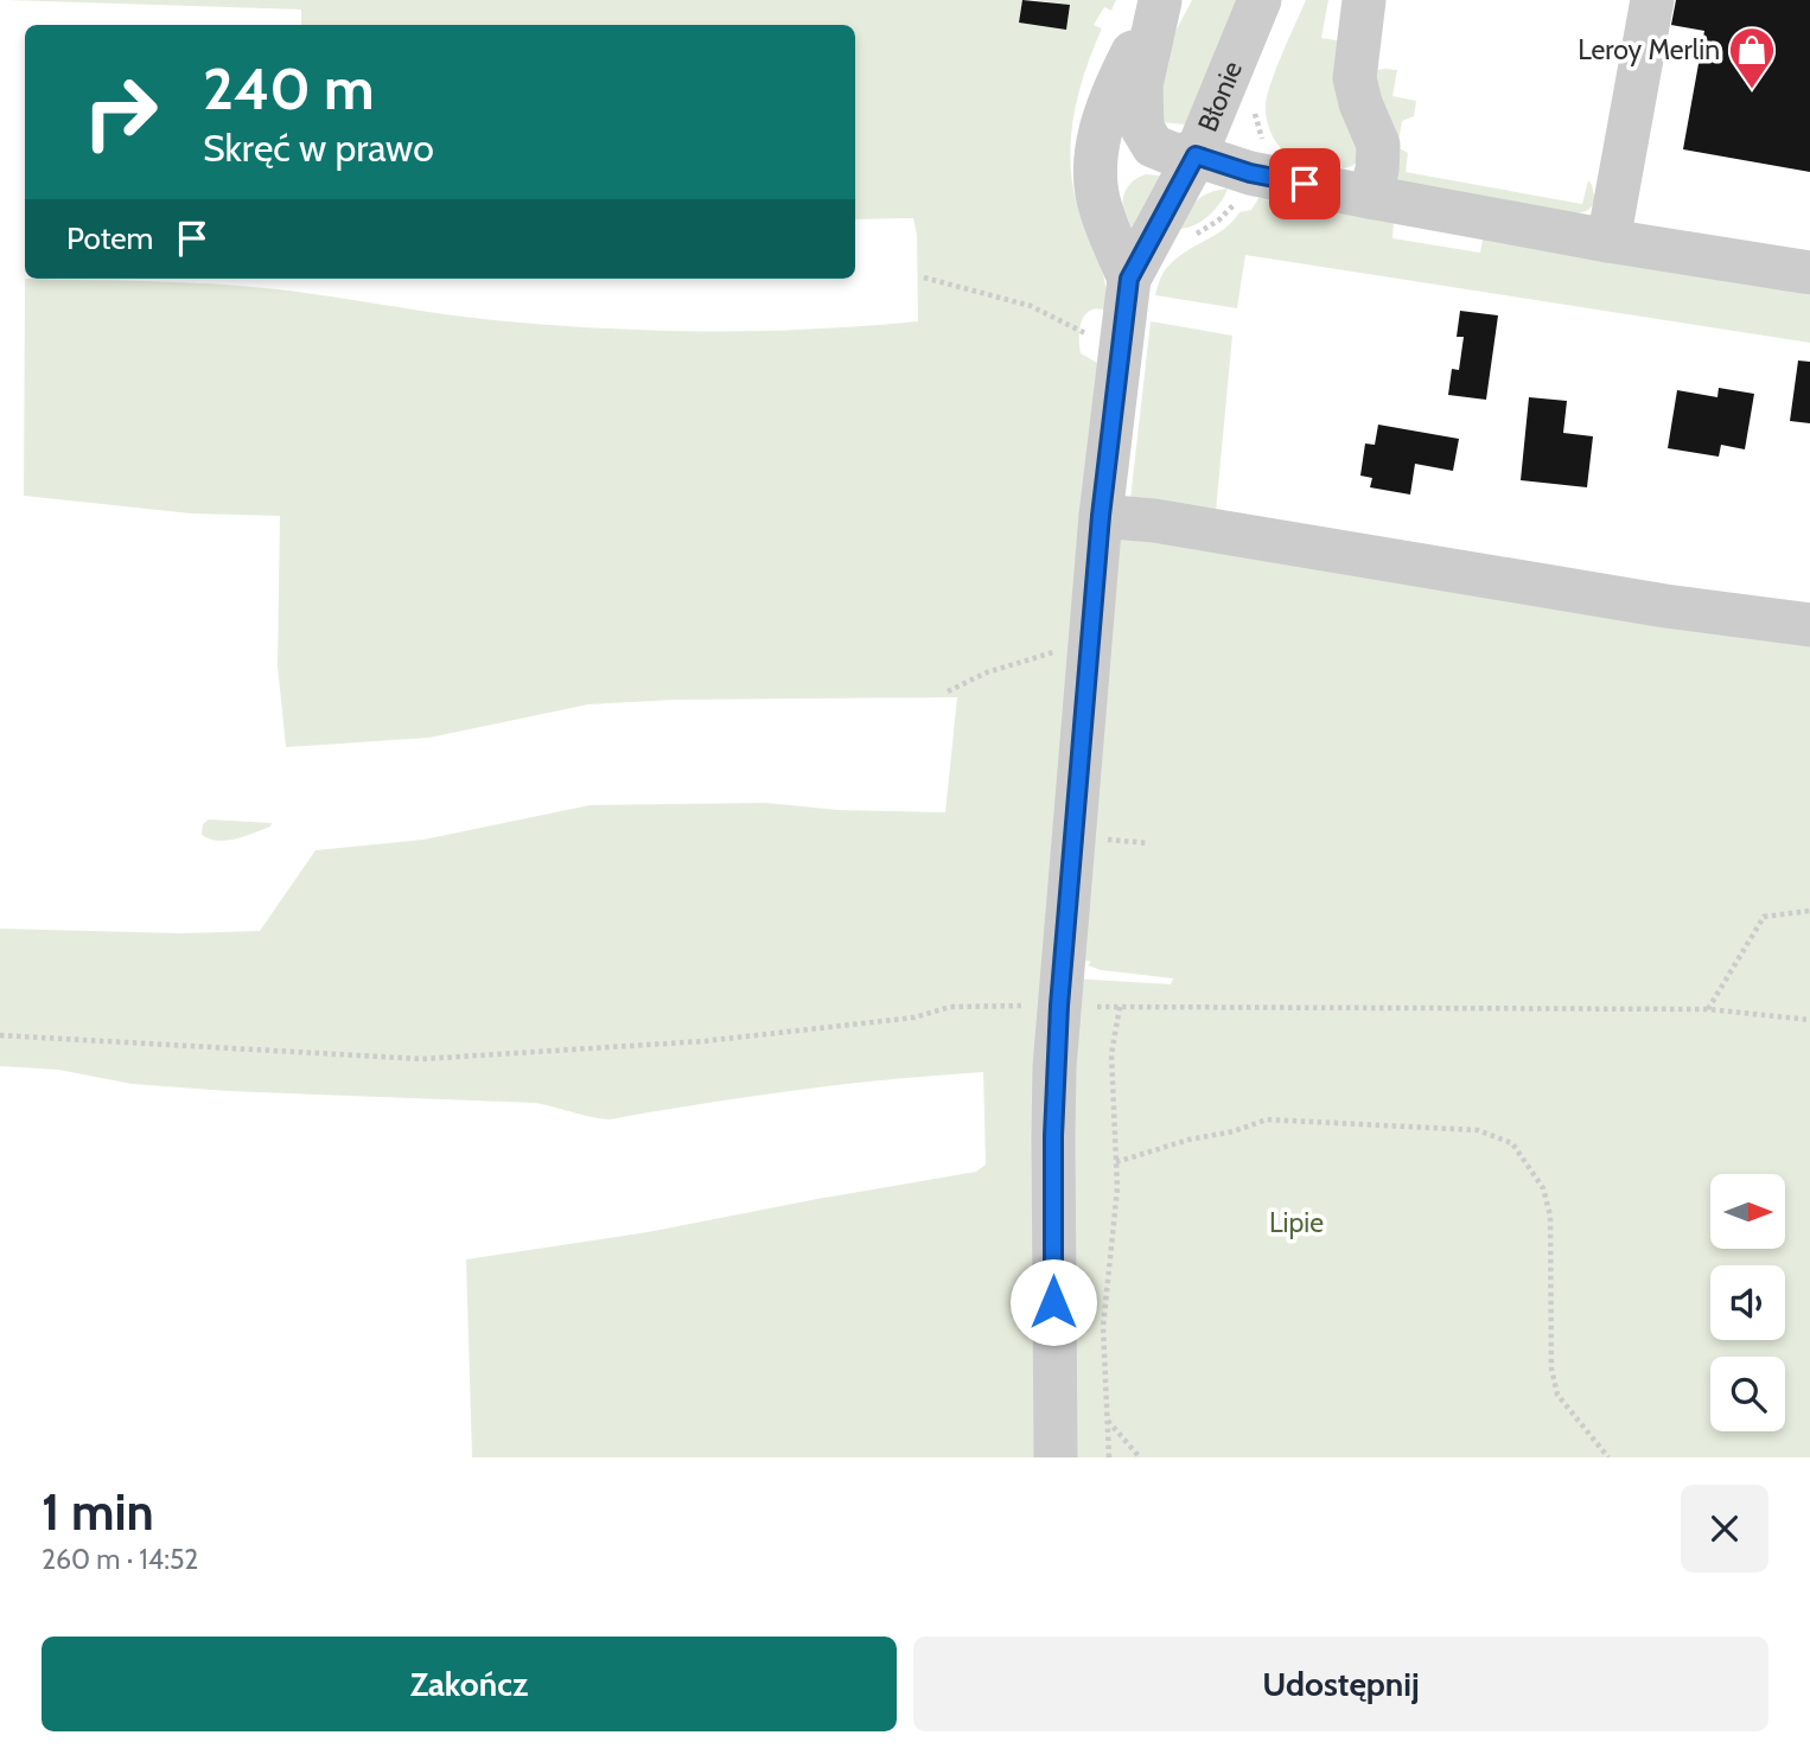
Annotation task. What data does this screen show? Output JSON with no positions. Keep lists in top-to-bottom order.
{
  "streets": {
    "street": ["Błonie"]
  },
  "parks": ["Lipie"],
  "places": {
    "shop": ["Leroy Merlin"]
  },
  "north": "right",
  "page": {
    "turn": ["240 m", "Skręć w prawo"],
    "then": "Potem",
    "heading": ["1 min", "260 m · 14:52"],
    "buttons": ["Zakończ", "Udostępnij"]
  }
}
